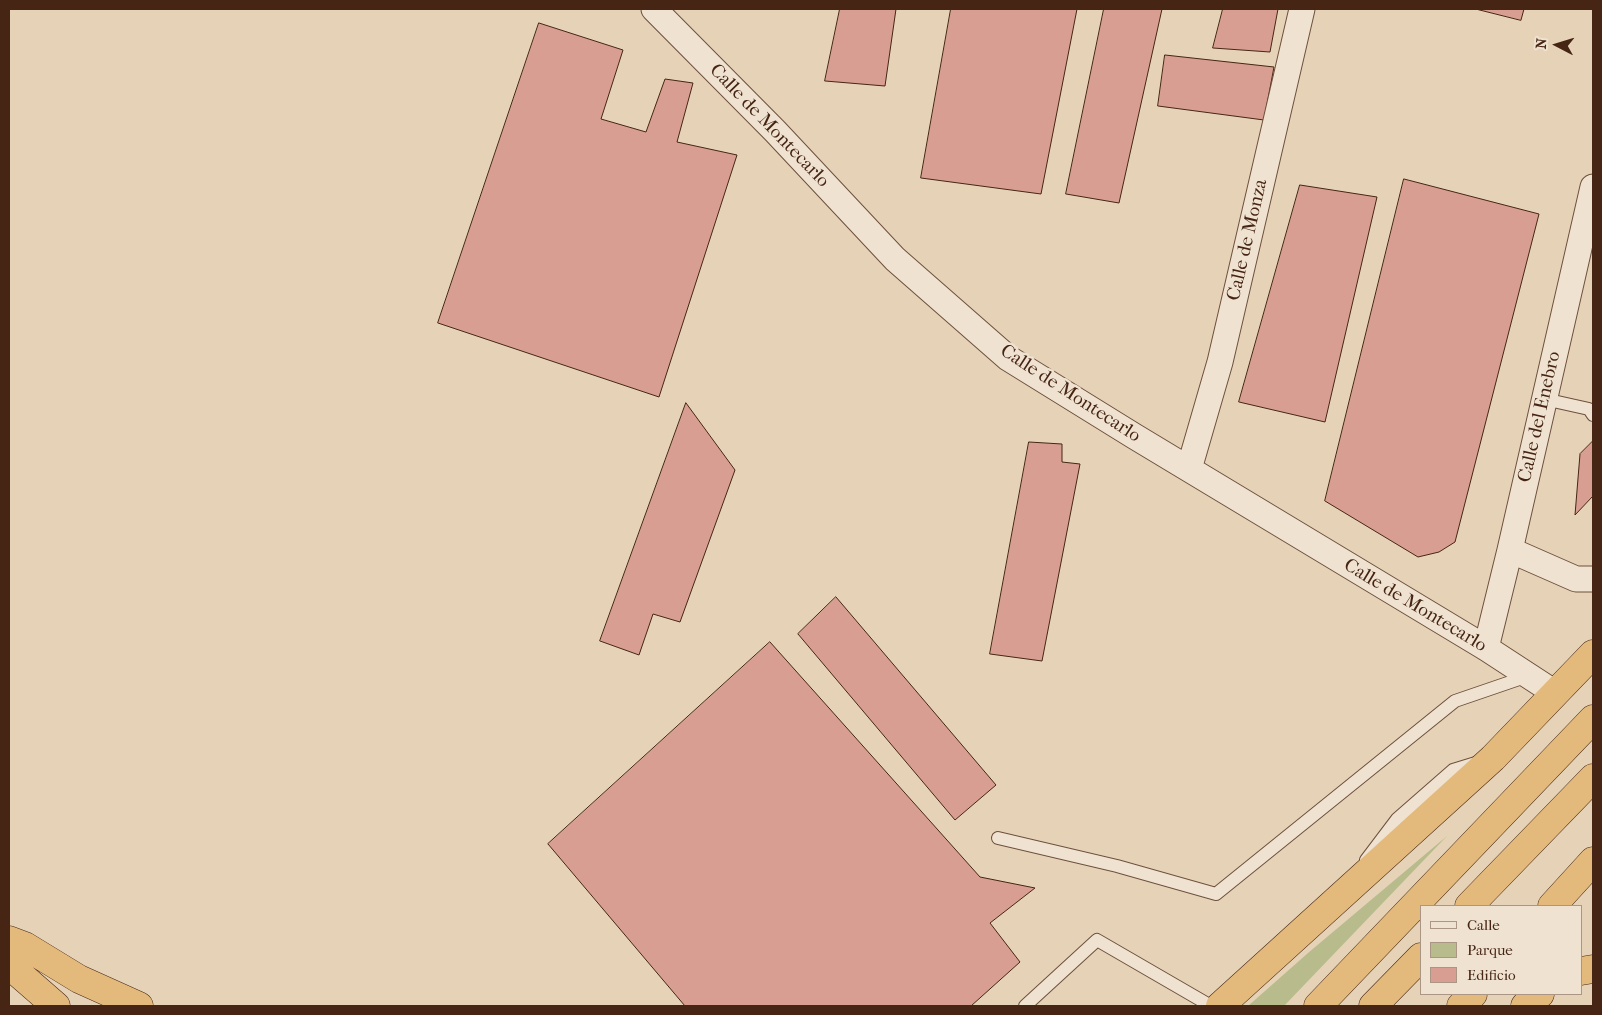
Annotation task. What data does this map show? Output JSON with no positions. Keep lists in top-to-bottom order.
{
  "streets": {
    "street": ["Calle de Montecarlo", "Calle de Monza", "Calle del Enebro"]
  },
  "crossings": [
    ["Calle de Montecarlo", "Calle de Monza"],
    ["Calle de Montecarlo", "Calle del Enebro"]
  ],
  "legend": ["Calle", "Parque", "Edificio"],
  "north": "left"
}
